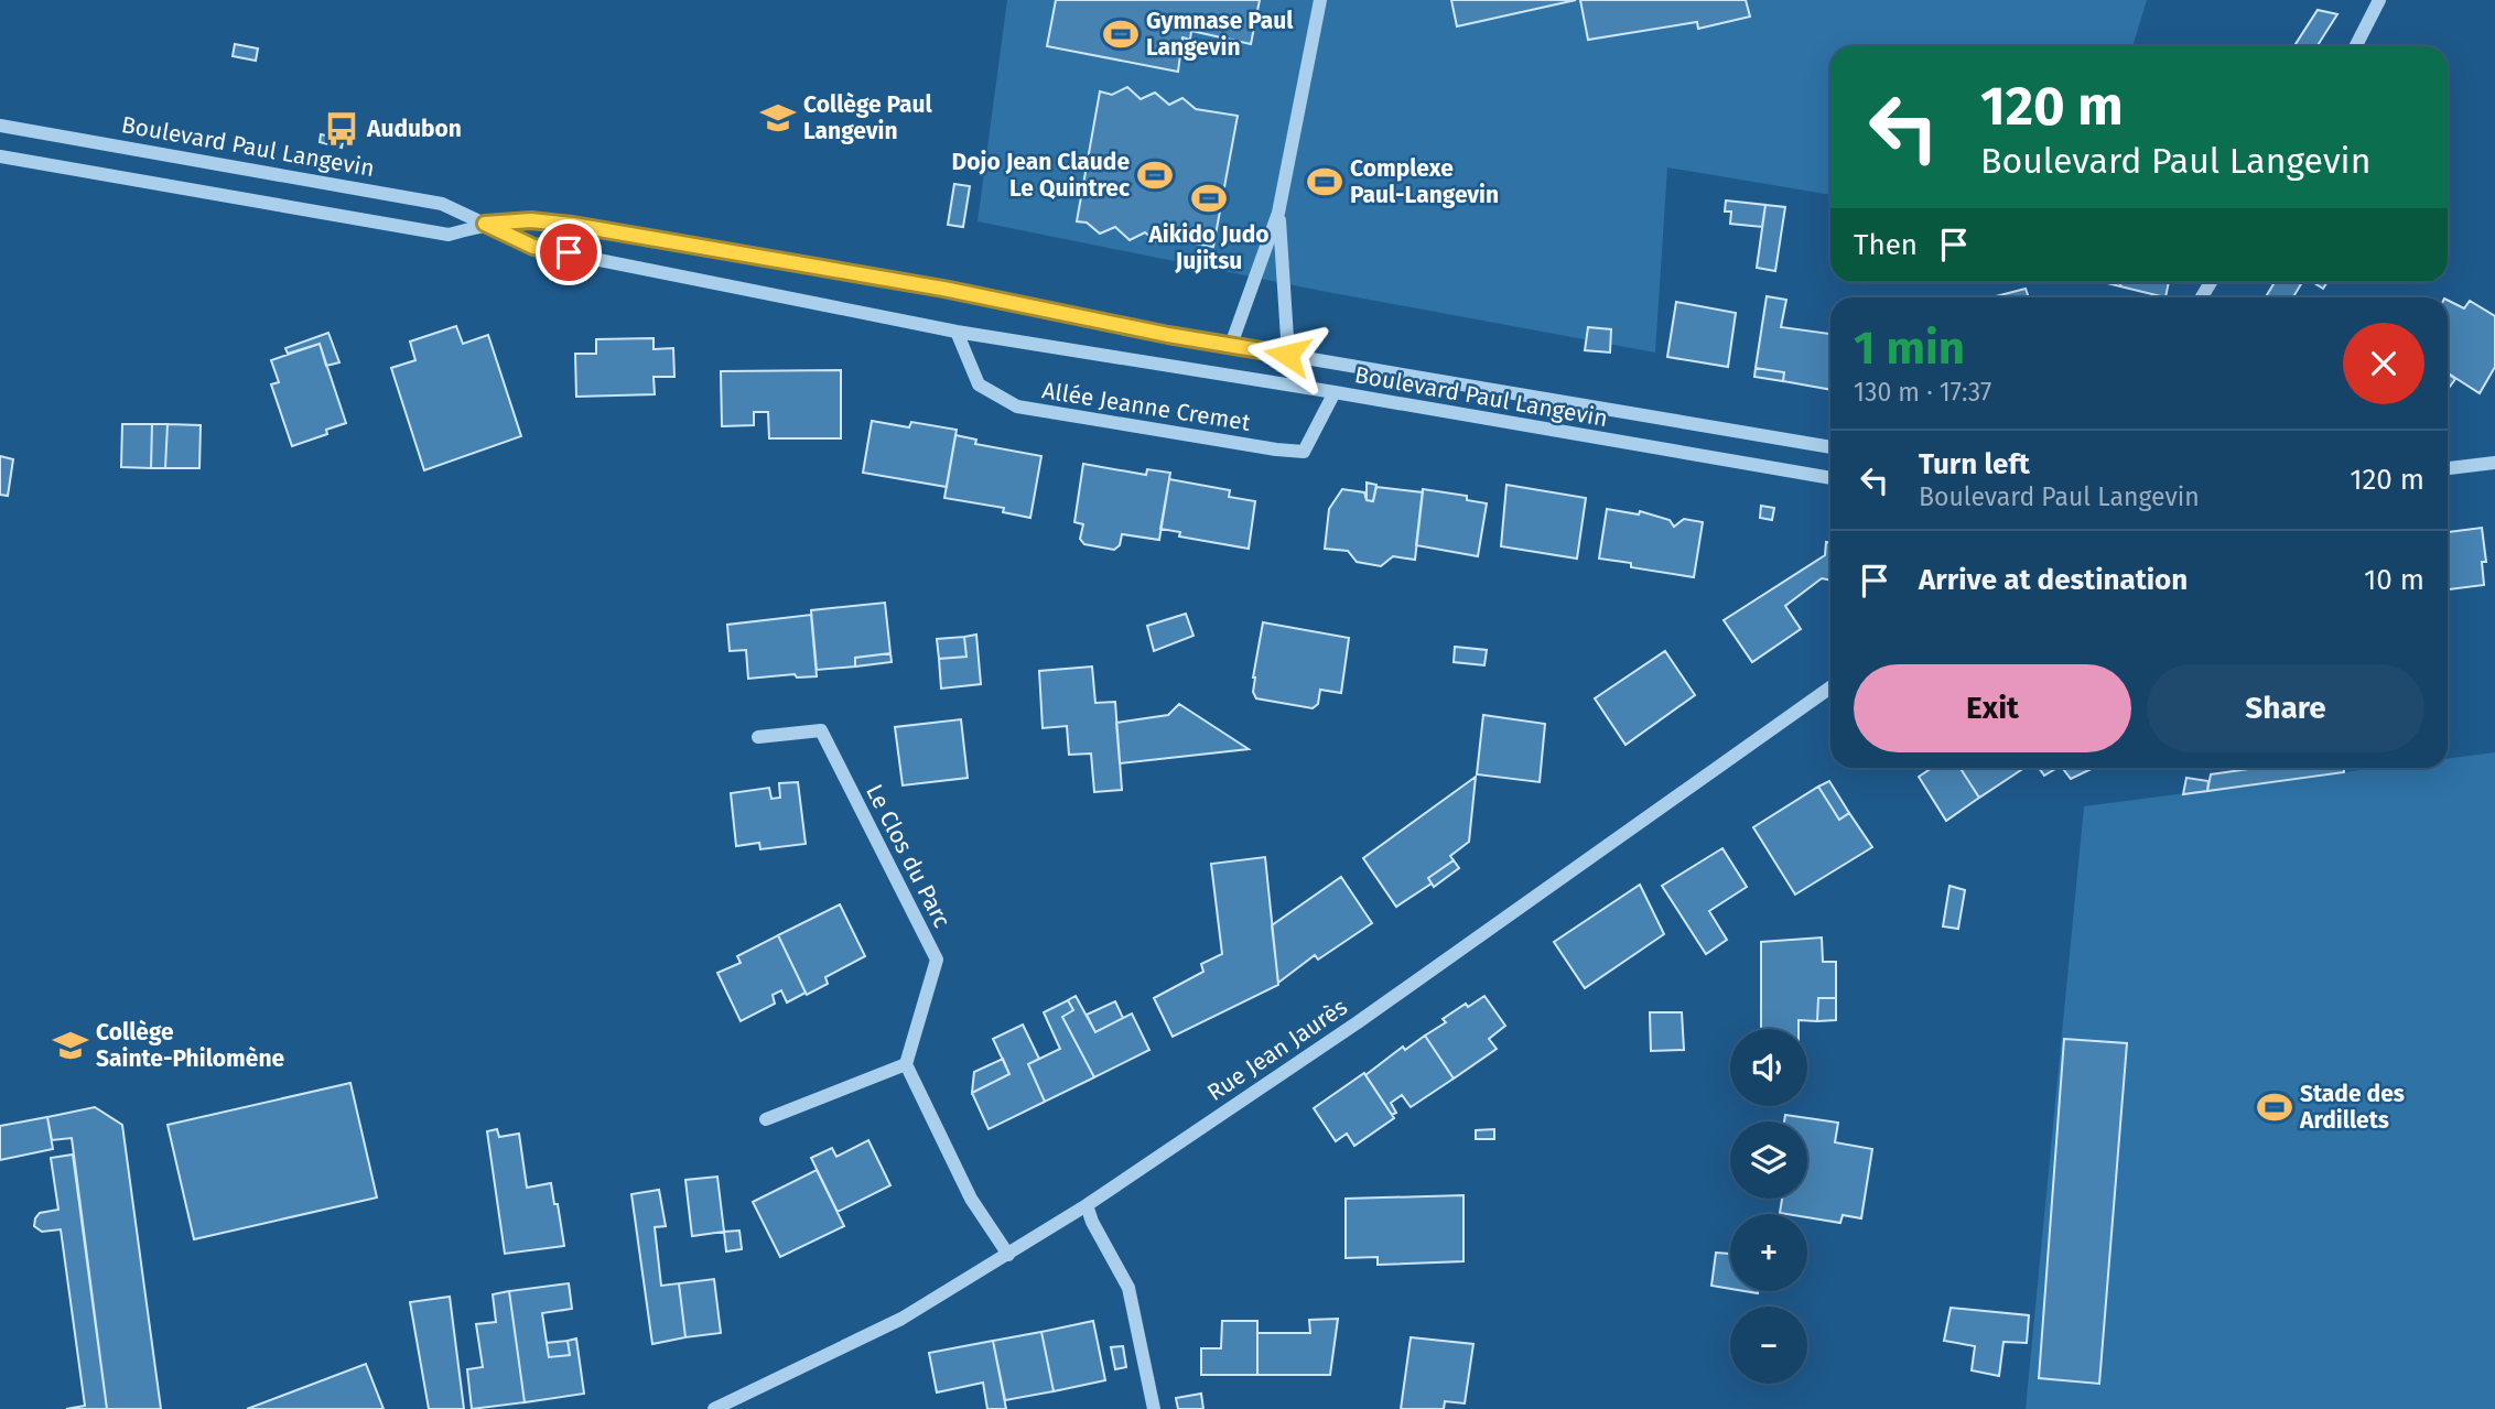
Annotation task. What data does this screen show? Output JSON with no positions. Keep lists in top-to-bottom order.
{
  "streets": {
    "street": [
      "Boulevard Paul Langevin",
      "Allée Jeanne Cremet",
      "Le Clos du Parc",
      "Rue Jean Jaurès"
    ]
  },
  "crossings": [
    ["Boulevard Paul Langevin", "Allée Jeanne Cremet"]
  ],
  "places": {
    "sports": [
      "Gymnase Paul Langevin",
      "Dojo Jean Claude Le Quintrec",
      "Complexe Paul-Langevin",
      "Aikido Judo Jujitsu",
      "Stade des Ardillets"
    ],
    "school or university": ["Collège Paul Langevin", "Collège Sainte-Philomène"],
    "bus stop": ["Audubon"]
  },
  "page": {
    "turn": ["120 m", "Boulevard Paul Langevin"],
    "then": "Then",
    "heading": ["1 min", "130 m · 17:37"],
    "list": [
      {
        "name": "Turn left",
        "note": "Boulevard Paul Langevin",
        "value": "120 m"
      },
      {
        "name": "Arrive at destination",
        "value": "10 m"
      }
    ],
    "buttons": ["Exit", "Share"],
    "map_buttons": ["+", "−"]
  }
}
